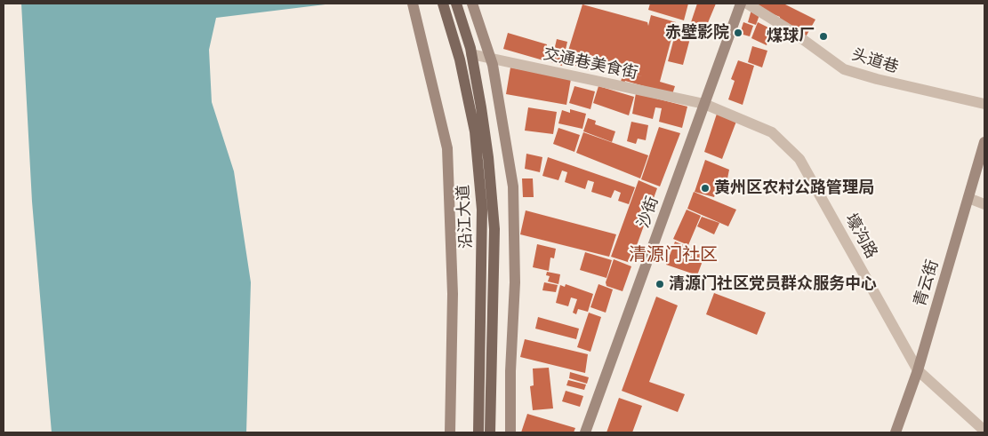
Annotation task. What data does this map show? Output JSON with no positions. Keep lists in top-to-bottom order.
{
  "streets": {
    "main road": ["沿江大道"],
    "street": [
      "头道巷",
      "交通巷美食街",
      "沙街",
      "壕沟路",
      "青云街"
    ]
  },
  "crossings": [
    ["交通巷美食街", "沙街"],
    ["交通巷美食街", "沿江大道"],
    ["交通巷美食街", "壕沟路"],
    ["沙街", "壕沟路"],
    ["壕沟路", "青云街"]
  ],
  "districts": ["清源门社区"],
  "places": [
    "赤壁影院",
    "煤球厂",
    "黄州区农村公路管理局",
    "清源门社区党员群众服务中心"
  ]
}
